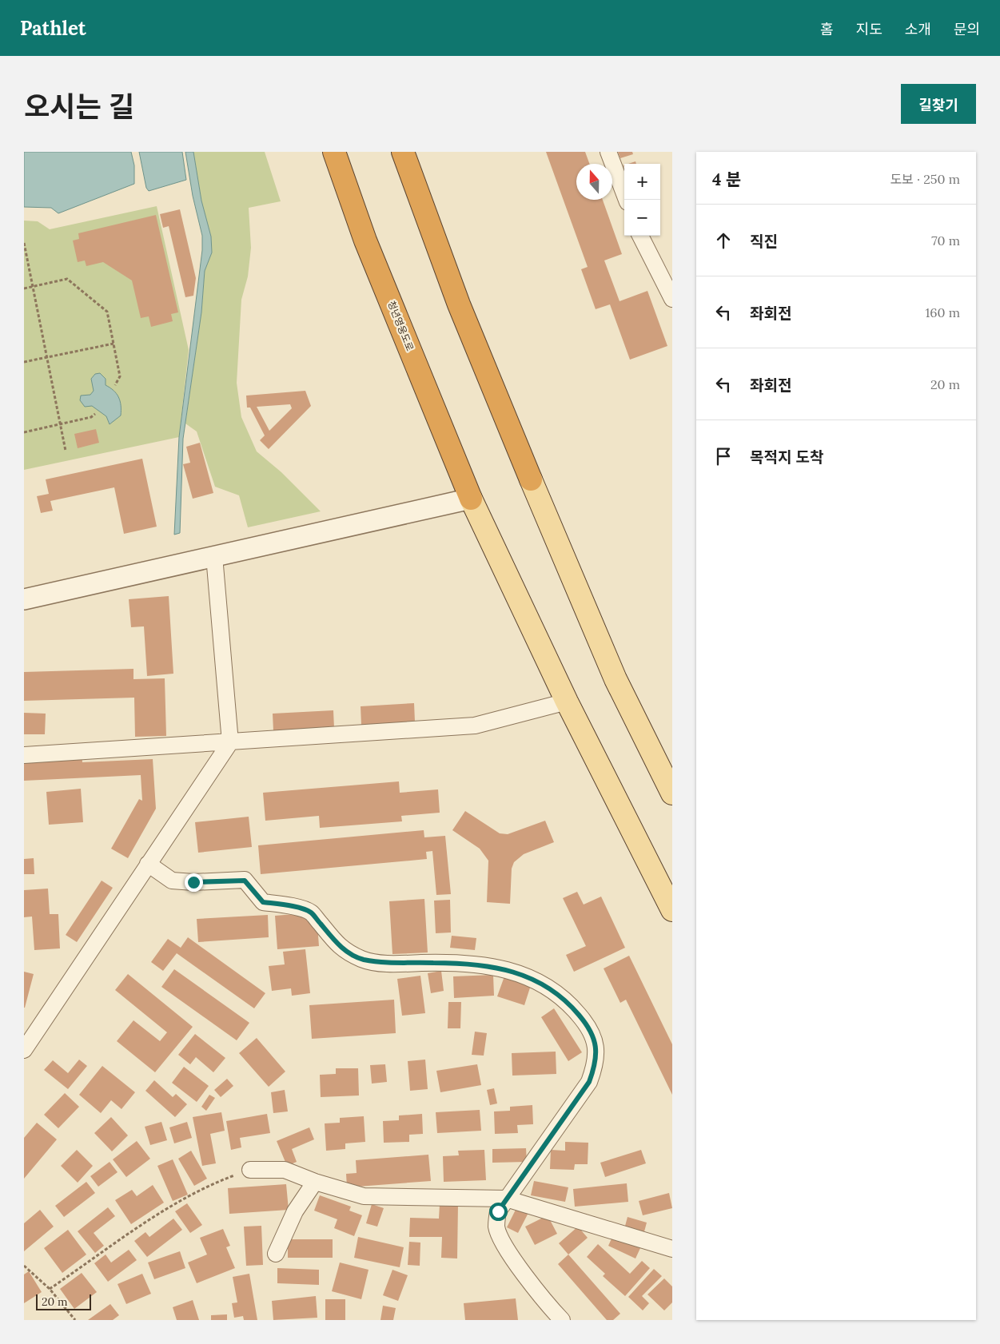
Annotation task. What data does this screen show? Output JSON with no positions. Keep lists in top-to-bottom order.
{
  "streets": {
    "highway": ["청년영웅도로"]
  },
  "scale_bar": "20 m",
  "north": "top",
  "page": {
    "header": "Pathlet",
    "nav": [
      "홈",
      "지도",
      "소개",
      "문의"
    ],
    "title": "오시는 길",
    "buttons": "길찾기",
    "heading": ["4 분", "도보 · 250 m"],
    "map_buttons": ["+", "−"],
    "list": [
      ["직진", "70 m"],
      ["좌회전", "160 m"],
      ["좌회전", "20 m"],
      "목적지 도착"
    ],
    "scale": "20 m"
  }
}
